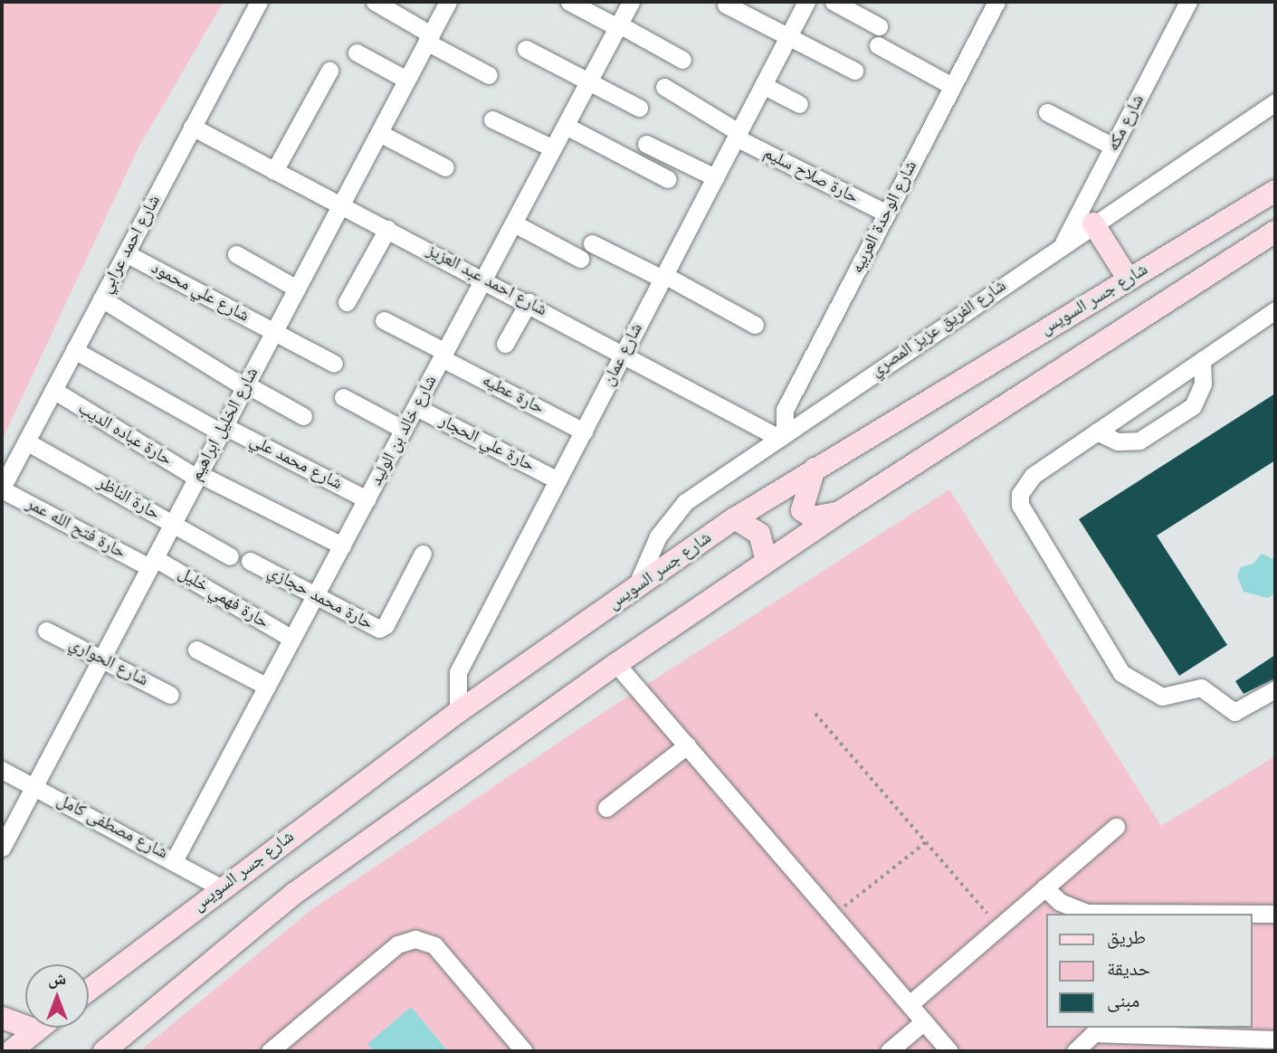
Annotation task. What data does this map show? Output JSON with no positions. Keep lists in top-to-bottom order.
{
  "streets": {
    "main road": ["شارع جسر السويس"],
    "street": [
      "شارع مكه",
      "حارة صلاح سليم",
      "شارع الوحدة العربيه",
      "شارع احمد عرابي",
      "شارع احمد عبد العزيز",
      "شارع علي محمود",
      "شارع الفريق عزيز المصري",
      "شارع عمان",
      "حارة عطيه",
      "شارع الخليل ابراهيم",
      "شارع خالد بن الوليد",
      "حارة عباده الديب",
      "حارة علي الحجار",
      "شارع محمد علي",
      "حارة الناظر",
      "حارة فتح الله عمر",
      "حارة فهمي خليل",
      "حارة محمد حجازي",
      "شارع الحواري",
      "شارع مصطفى كامل"
    ]
  },
  "crossings": [
    ["شارع مكه", "شارع الفريق عزيز المصري"],
    ["حارة صلاح سليم", "شارع الوحدة العربيه"],
    ["حارة صلاح سليم", "شارع عمان"],
    ["شارع الوحدة العربيه", "شارع احمد عبد العزيز"],
    ["شارع الوحدة العربيه", "شارع الفريق عزيز المصري"],
    ["شارع احمد عرابي", "شارع احمد عبد العزيز"],
    ["شارع احمد عرابي", "شارع علي محمود"],
    ["شارع احمد عرابي", "حارة عباده الديب"],
    ["شارع احمد عرابي", "شارع محمد علي"],
    ["شارع احمد عرابي", "حارة الناظر"],
    ["شارع احمد عرابي", "حارة فتح الله عمر"],
    ["شارع احمد عبد العزيز", "شارع الفريق عزيز المصري"],
    ["شارع احمد عبد العزيز", "شارع عمان"],
    ["شارع احمد عبد العزيز", "شارع الخليل ابراهيم"],
    ["شارع احمد عبد العزيز", "شارع خالد بن الوليد"],
    ["شارع علي محمود", "شارع الخليل ابراهيم"],
    ["شارع جسر السويس", "شارع الفريق عزيز المصري"],
    ["شارع جسر السويس", "شارع عمان"],
    ["شارع جسر السويس", "شارع مصطفى كامل"],
    ["شارع عمان", "حارة عطيه"],
    ["شارع عمان", "حارة علي الحجار"],
    ["حارة عطيه", "شارع خالد بن الوليد"],
    ["شارع الخليل ابراهيم", "حارة عباده الديب"],
    ["شارع الخليل ابراهيم", "شارع محمد علي"],
    ["شارع الخليل ابراهيم", "حارة الناظر"],
    ["شارع الخليل ابراهيم", "حارة فتح الله عمر"],
    ["شارع الخليل ابراهيم", "حارة فهمي خليل"],
    ["شارع الخليل ابراهيم", "شارع الحواري"],
    ["شارع الخليل ابراهيم", "شارع مصطفى كامل"],
    ["شارع خالد بن الوليد", "حارة عباده الديب"],
    ["شارع خالد بن الوليد", "حارة علي الحجار"],
    ["شارع خالد بن الوليد", "شارع محمد علي"],
    ["شارع خالد بن الوليد", "حارة فهمي خليل"],
    ["شارع خالد بن الوليد", "حارة محمد حجازي"],
    ["شارع خالد بن الوليد", "شارع مصطفى كامل"],
    ["حارة فتح الله عمر", "حارة فهمي خليل"]
  ],
  "legend": ["طريق", "حديقة", "مبنى"],
  "north": "top"
}
